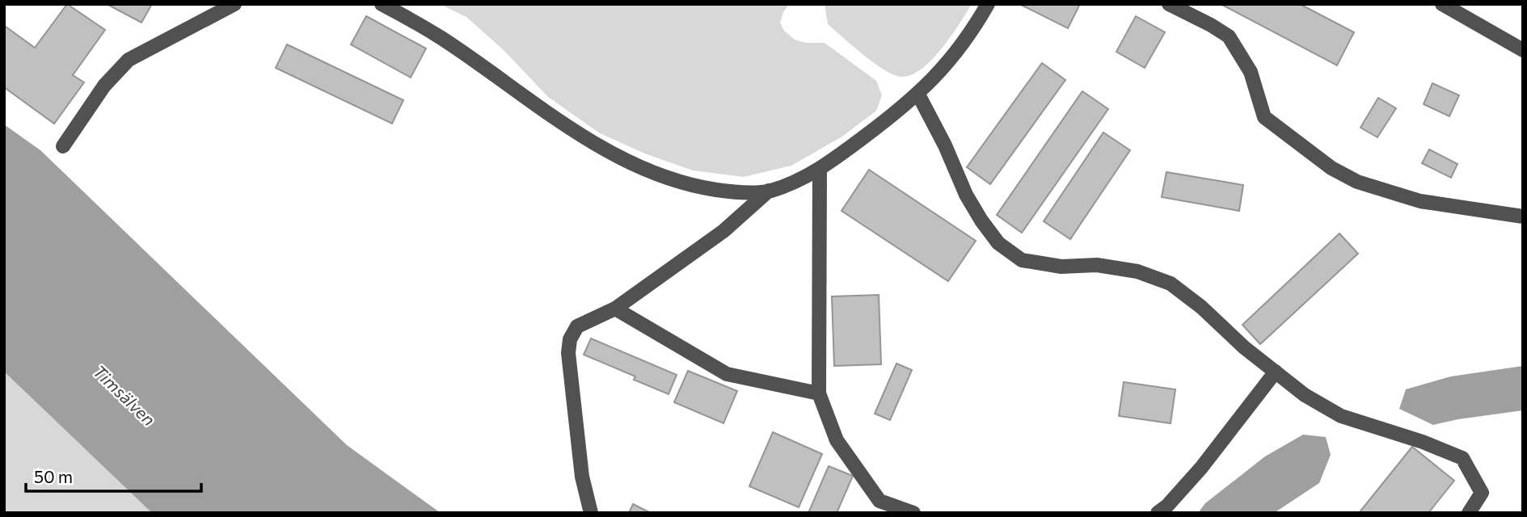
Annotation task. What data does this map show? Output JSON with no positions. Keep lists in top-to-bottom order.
{
  "water": ["Timsälven"],
  "scale_bar": "50 m"
}
